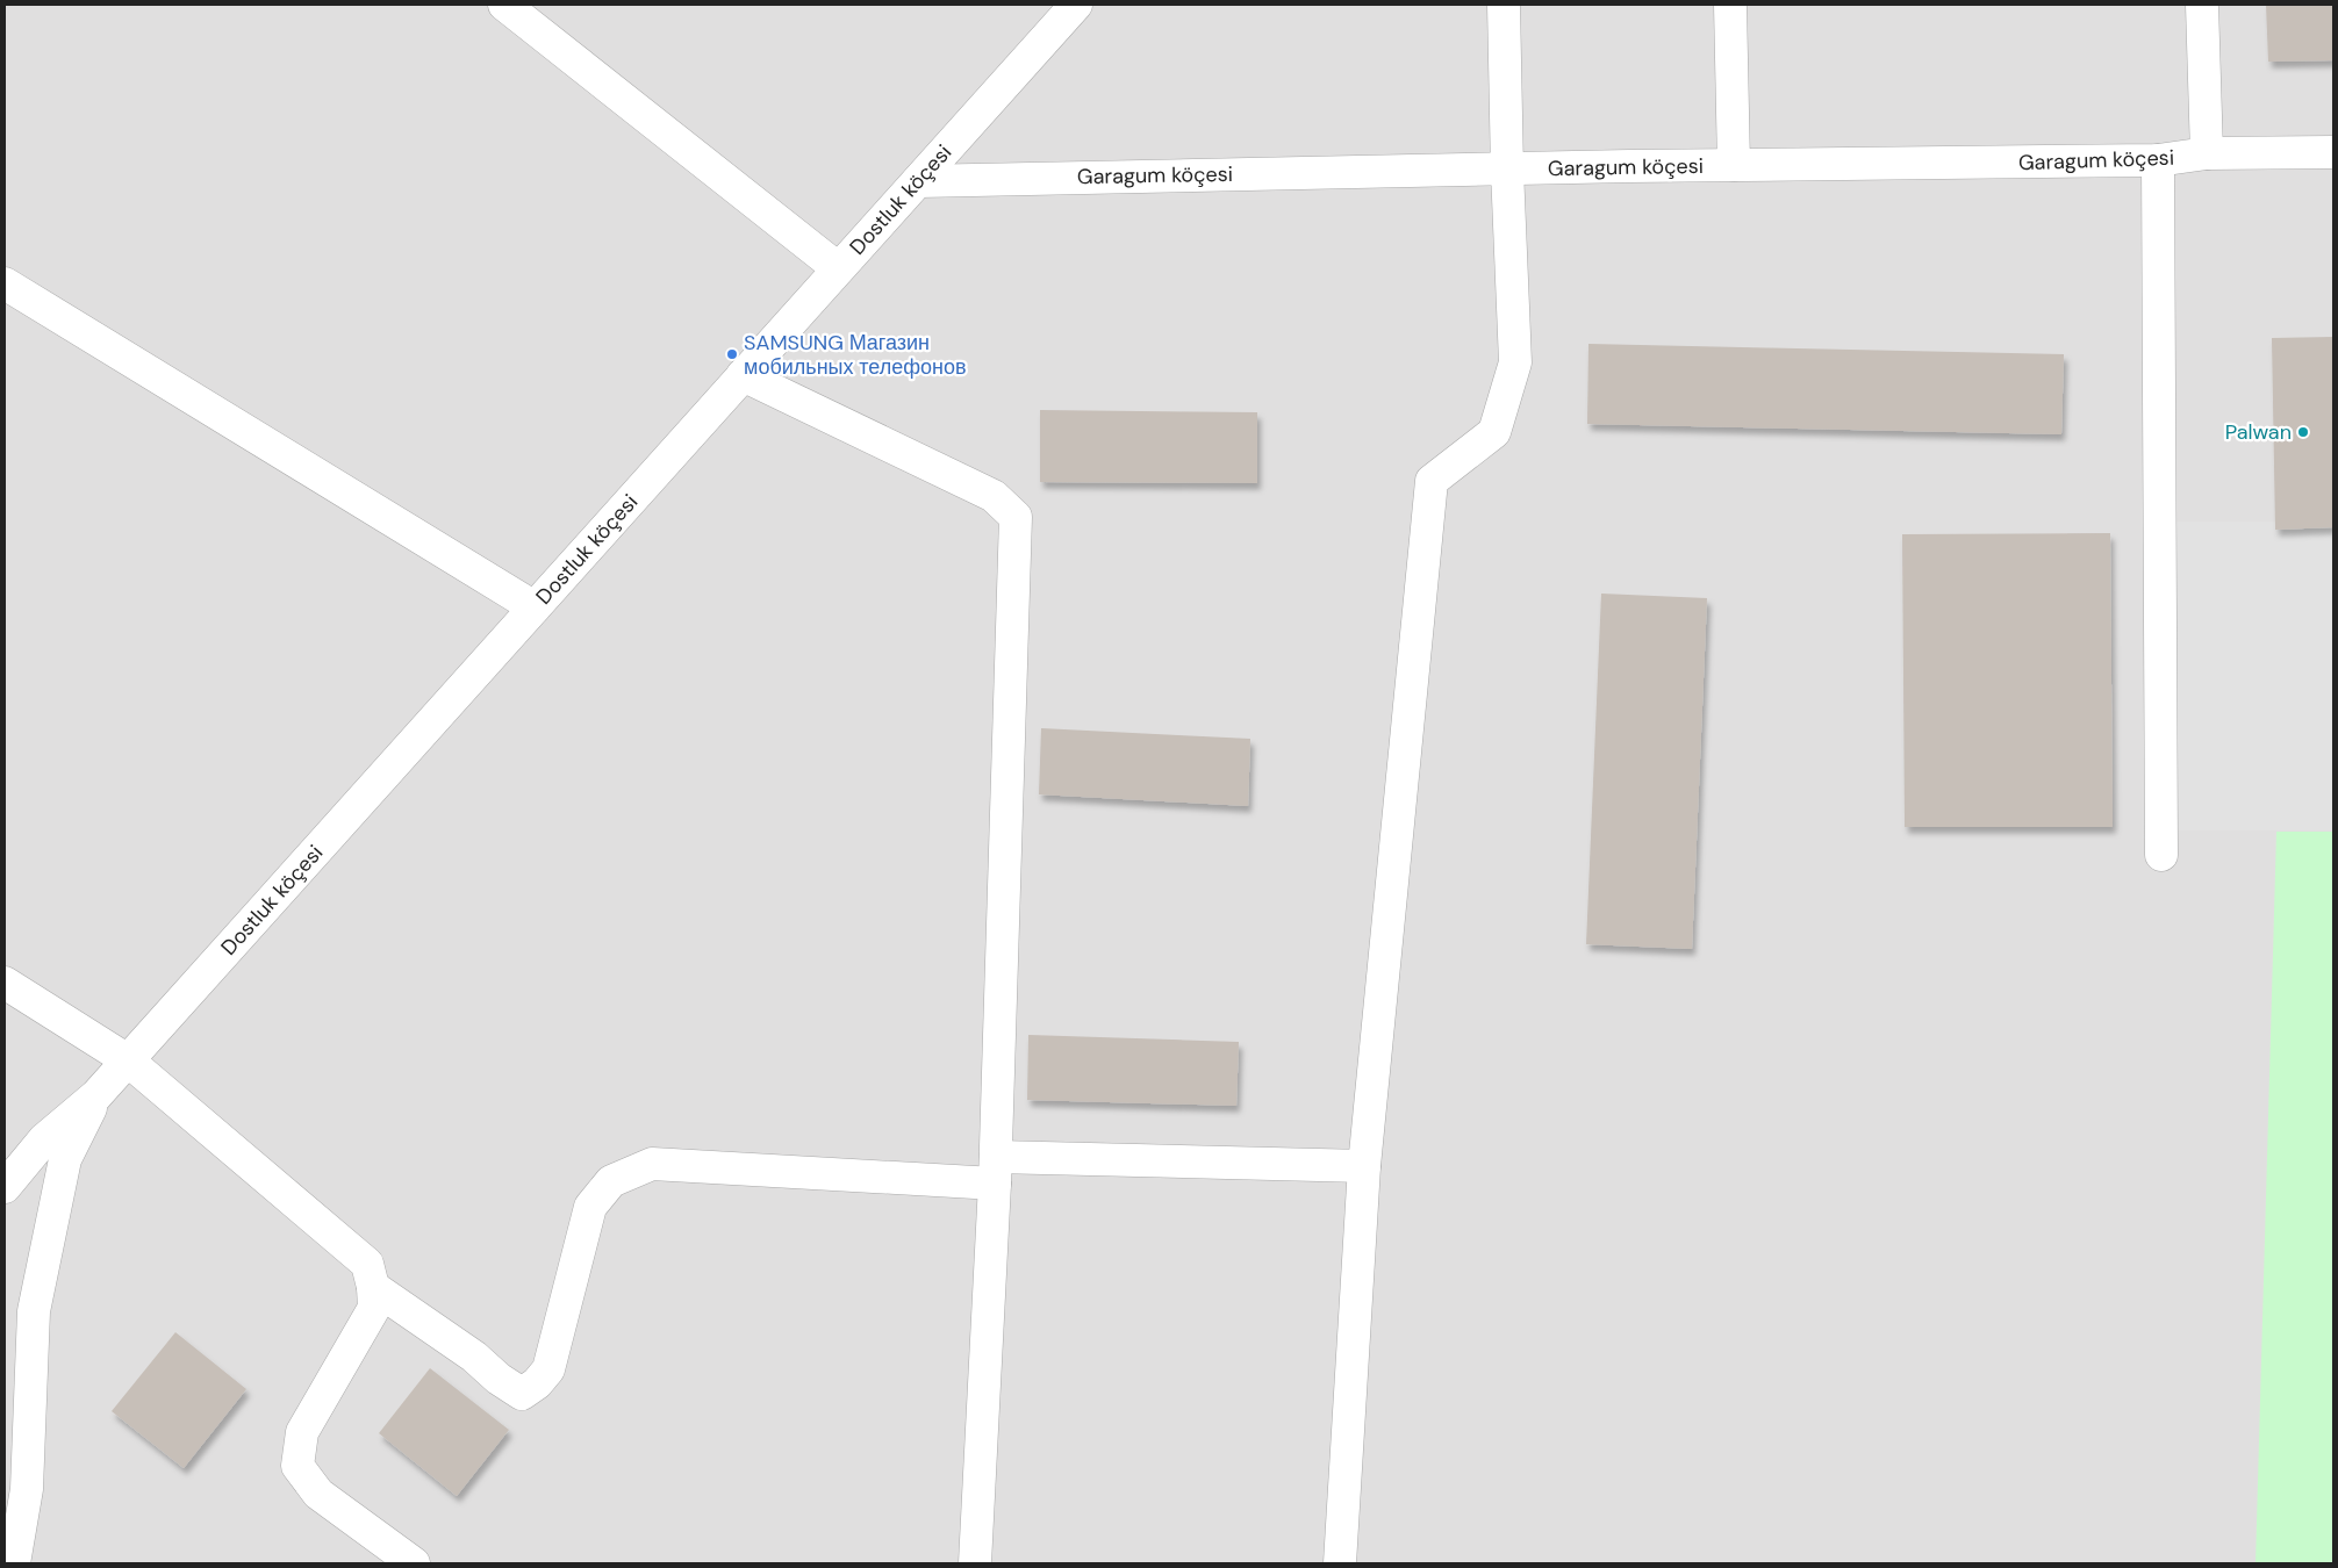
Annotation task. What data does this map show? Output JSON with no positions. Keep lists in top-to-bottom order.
{
  "streets": {
    "street": ["Garagum köçesi", "Dostluk köçesi"]
  },
  "crossings": [
    ["Garagum köçesi", "Dostluk köçesi"]
  ],
  "places": ["SAMSUNG Магазин мобильных телефонов", "Palwan"]
}
